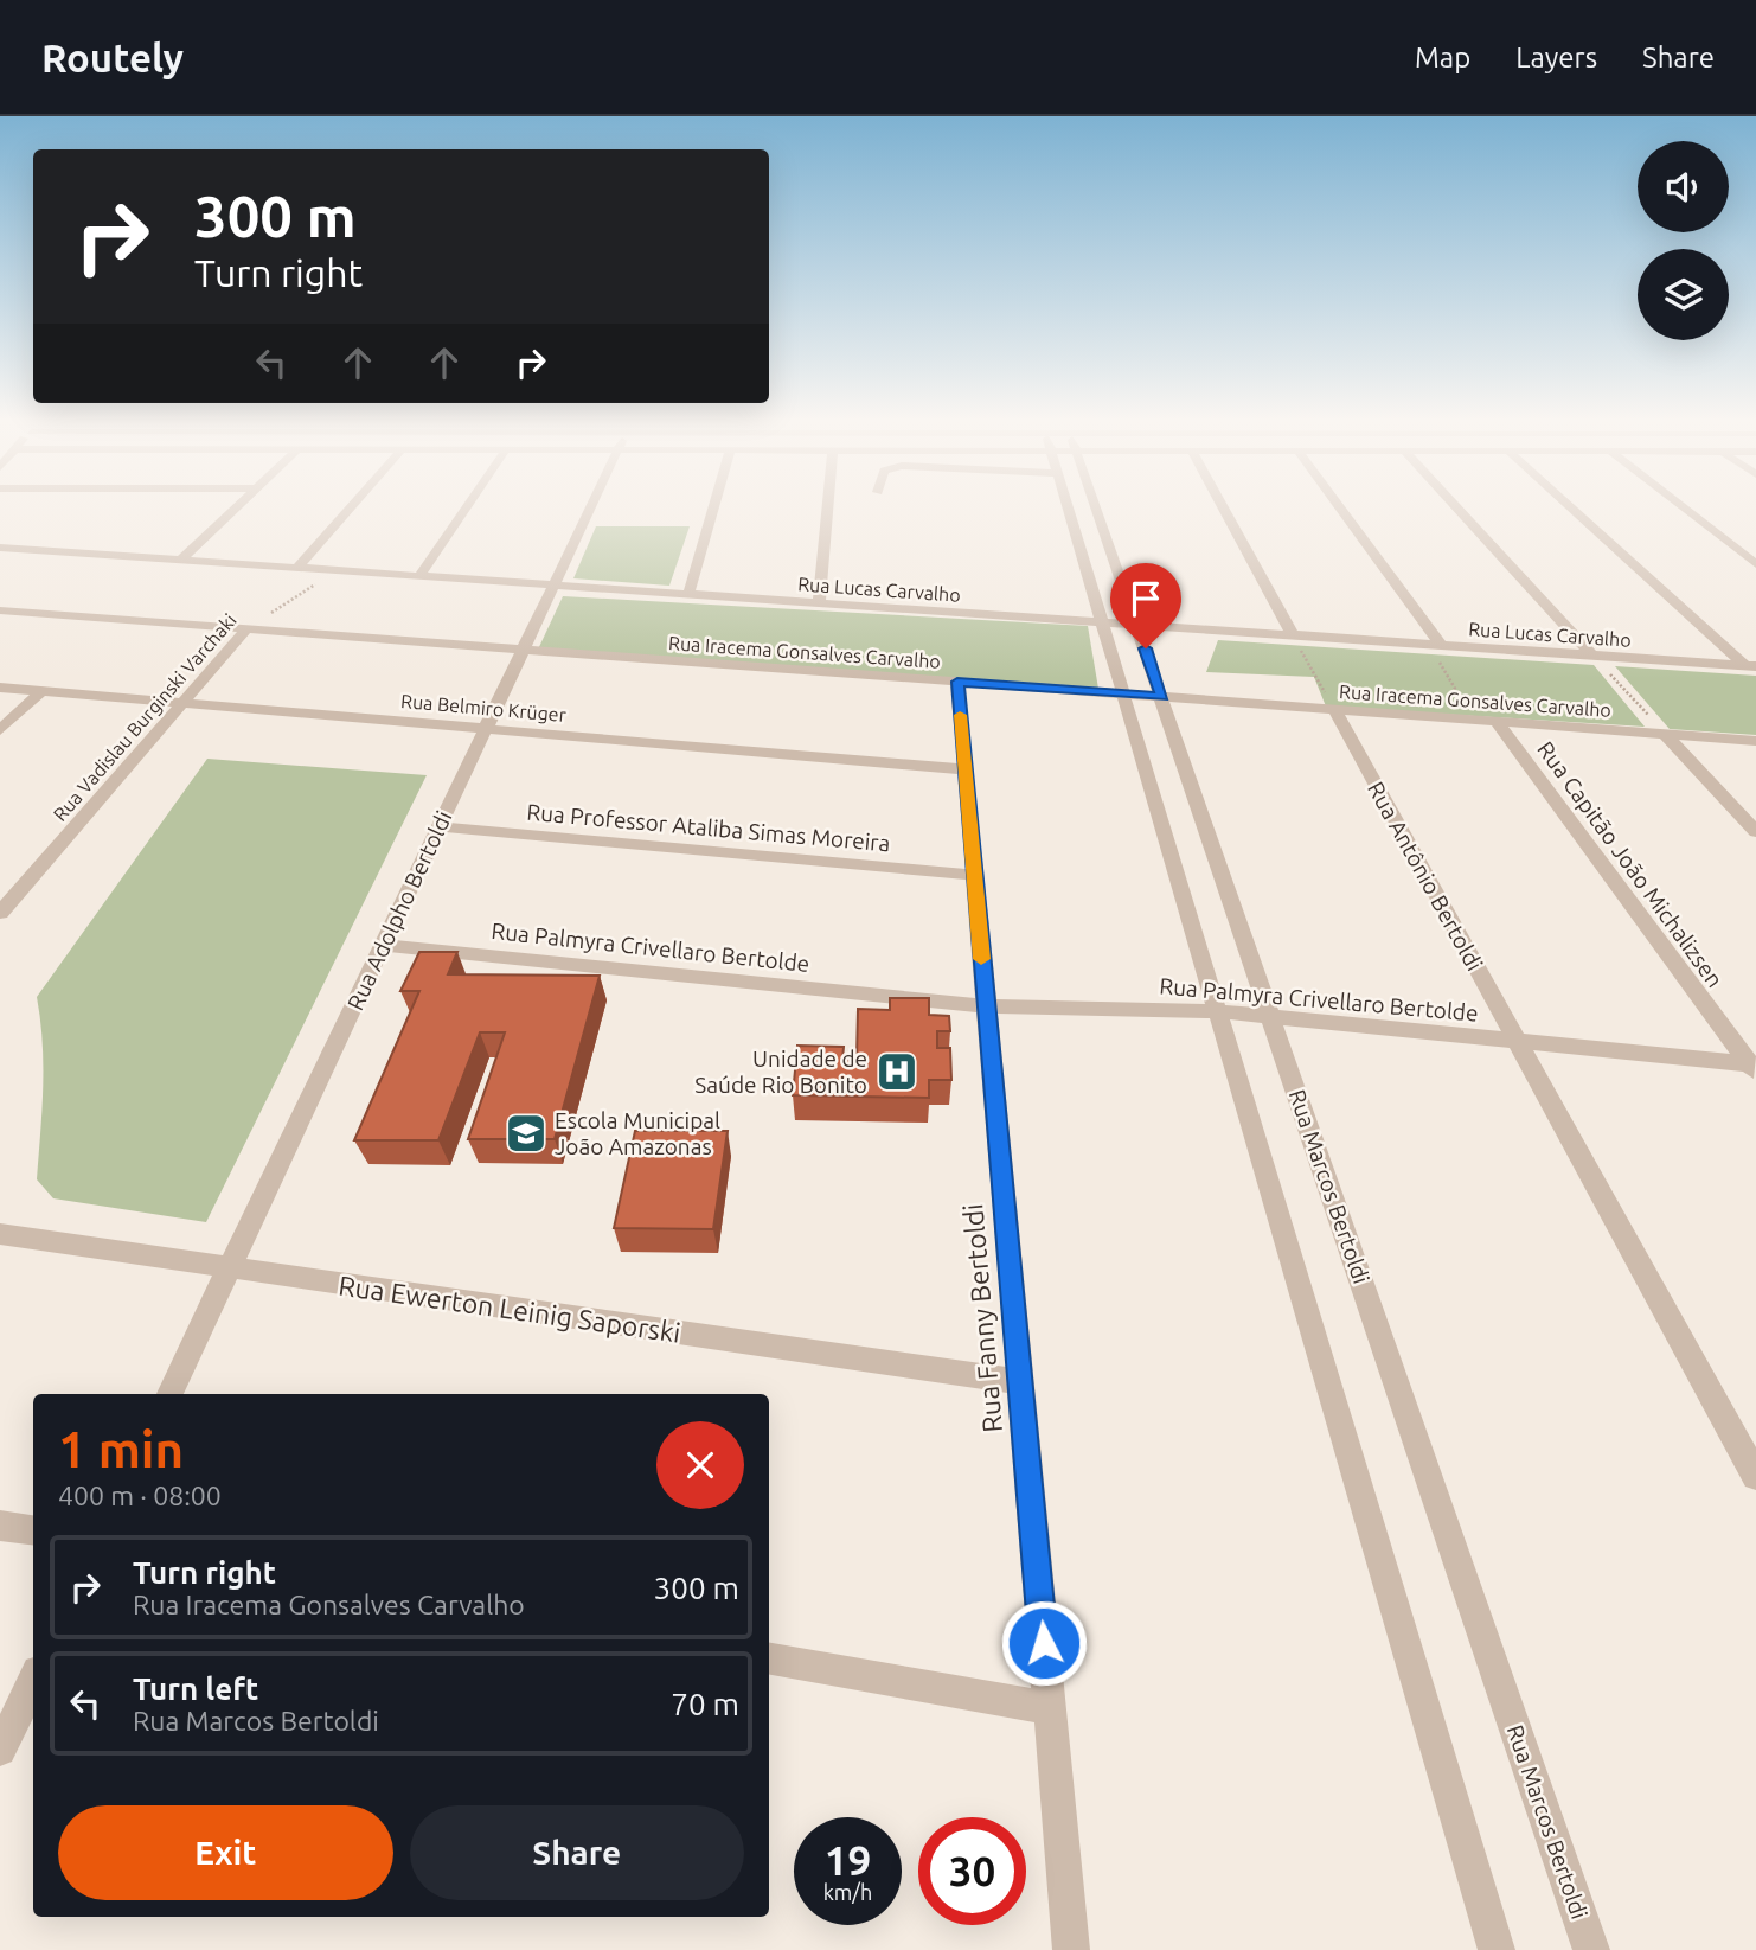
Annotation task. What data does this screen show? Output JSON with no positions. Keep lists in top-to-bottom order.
{
  "streets": {
    "street": [
      "Rua Lucas Carvalho",
      "Rua Iracema Gonsalves Carvalho",
      "Rua Belmiro Krüger",
      "Rua Vadislau Burginski Varchaki",
      "Rua Professor Ataliba Simas Moreira",
      "Rua Capitão João Michalizsen",
      "Rua Antônio Bertoldi",
      "Rua Adolpho Bertoldi",
      "Rua Palmyra Crivellaro Bertolde",
      "Rua Marcos Bertoldi",
      "Rua Ewerton Leinig Saporski",
      "Rua Fanny Bertoldi"
    ]
  },
  "crossings": [
    ["Rua Lucas Carvalho", "Rua Vadislau Burginski Varchaki"],
    ["Rua Lucas Carvalho", "Rua Adolpho Bertoldi"],
    ["Rua Lucas Carvalho", "Rua Marcos Bertoldi"],
    ["Rua Iracema Gonsalves Carvalho", "Rua Vadislau Burginski Varchaki"],
    ["Rua Iracema Gonsalves Carvalho", "Rua Capitão João Michalizsen"],
    ["Rua Iracema Gonsalves Carvalho", "Rua Antônio Bertoldi"],
    ["Rua Iracema Gonsalves Carvalho", "Rua Adolpho Bertoldi"],
    ["Rua Iracema Gonsalves Carvalho", "Rua Marcos Bertoldi"],
    ["Rua Iracema Gonsalves Carvalho", "Rua Fanny Bertoldi"],
    ["Rua Belmiro Krüger", "Rua Vadislau Burginski Varchaki"],
    ["Rua Belmiro Krüger", "Rua Adolpho Bertoldi"],
    ["Rua Belmiro Krüger", "Rua Fanny Bertoldi"],
    ["Rua Professor Ataliba Simas Moreira", "Rua Adolpho Bertoldi"],
    ["Rua Professor Ataliba Simas Moreira", "Rua Fanny Bertoldi"],
    ["Rua Capitão João Michalizsen", "Rua Palmyra Crivellaro Bertolde"],
    ["Rua Antônio Bertoldi", "Rua Palmyra Crivellaro Bertolde"],
    ["Rua Adolpho Bertoldi", "Rua Palmyra Crivellaro Bertolde"],
    ["Rua Adolpho Bertoldi", "Rua Ewerton Leinig Saporski"],
    ["Rua Palmyra Crivellaro Bertolde", "Rua Marcos Bertoldi"],
    ["Rua Palmyra Crivellaro Bertolde", "Rua Fanny Bertoldi"],
    ["Rua Ewerton Leinig Saporski", "Rua Fanny Bertoldi"]
  ],
  "places": {
    "hospital": ["Unidade de Saúde Rio Bonito"],
    "school or university": ["Escola Municipal João Amazonas"]
  },
  "page": {
    "header": "Routely",
    "nav": ["Map", "Layers", "Share"],
    "turn": ["300 m", "Turn right"],
    "heading": ["1 min", "400 m · 08:00"],
    "list": [
      {
        "name": "Turn right",
        "note": "Rua Iracema Gonsalves Carvalho",
        "value": "300 m"
      },
      {
        "name": "Turn left",
        "note": "Rua Marcos Bertoldi",
        "value": "70 m"
      }
    ],
    "buttons": ["Exit", "Share"],
    "speed": "19 km/h",
    "limit": "30"
  }
}
